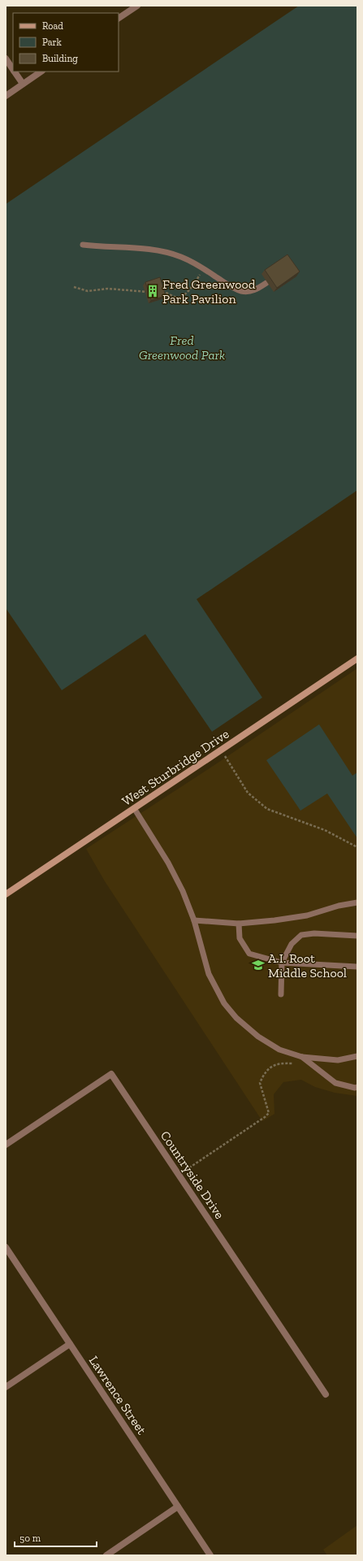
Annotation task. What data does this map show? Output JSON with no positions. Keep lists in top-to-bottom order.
{
  "streets": {
    "street": ["West Sturbridge Drive", "Countryside Drive", "Lawrence Street"]
  },
  "parks": ["Fred Greenwood Park"],
  "places": {
    "building": ["Fred Greenwood Park Pavilion"],
    "school or university": ["A.I. Root Middle School"]
  },
  "legend": ["Road", "Park", "Building"],
  "scale_bar": "50 m"
}
